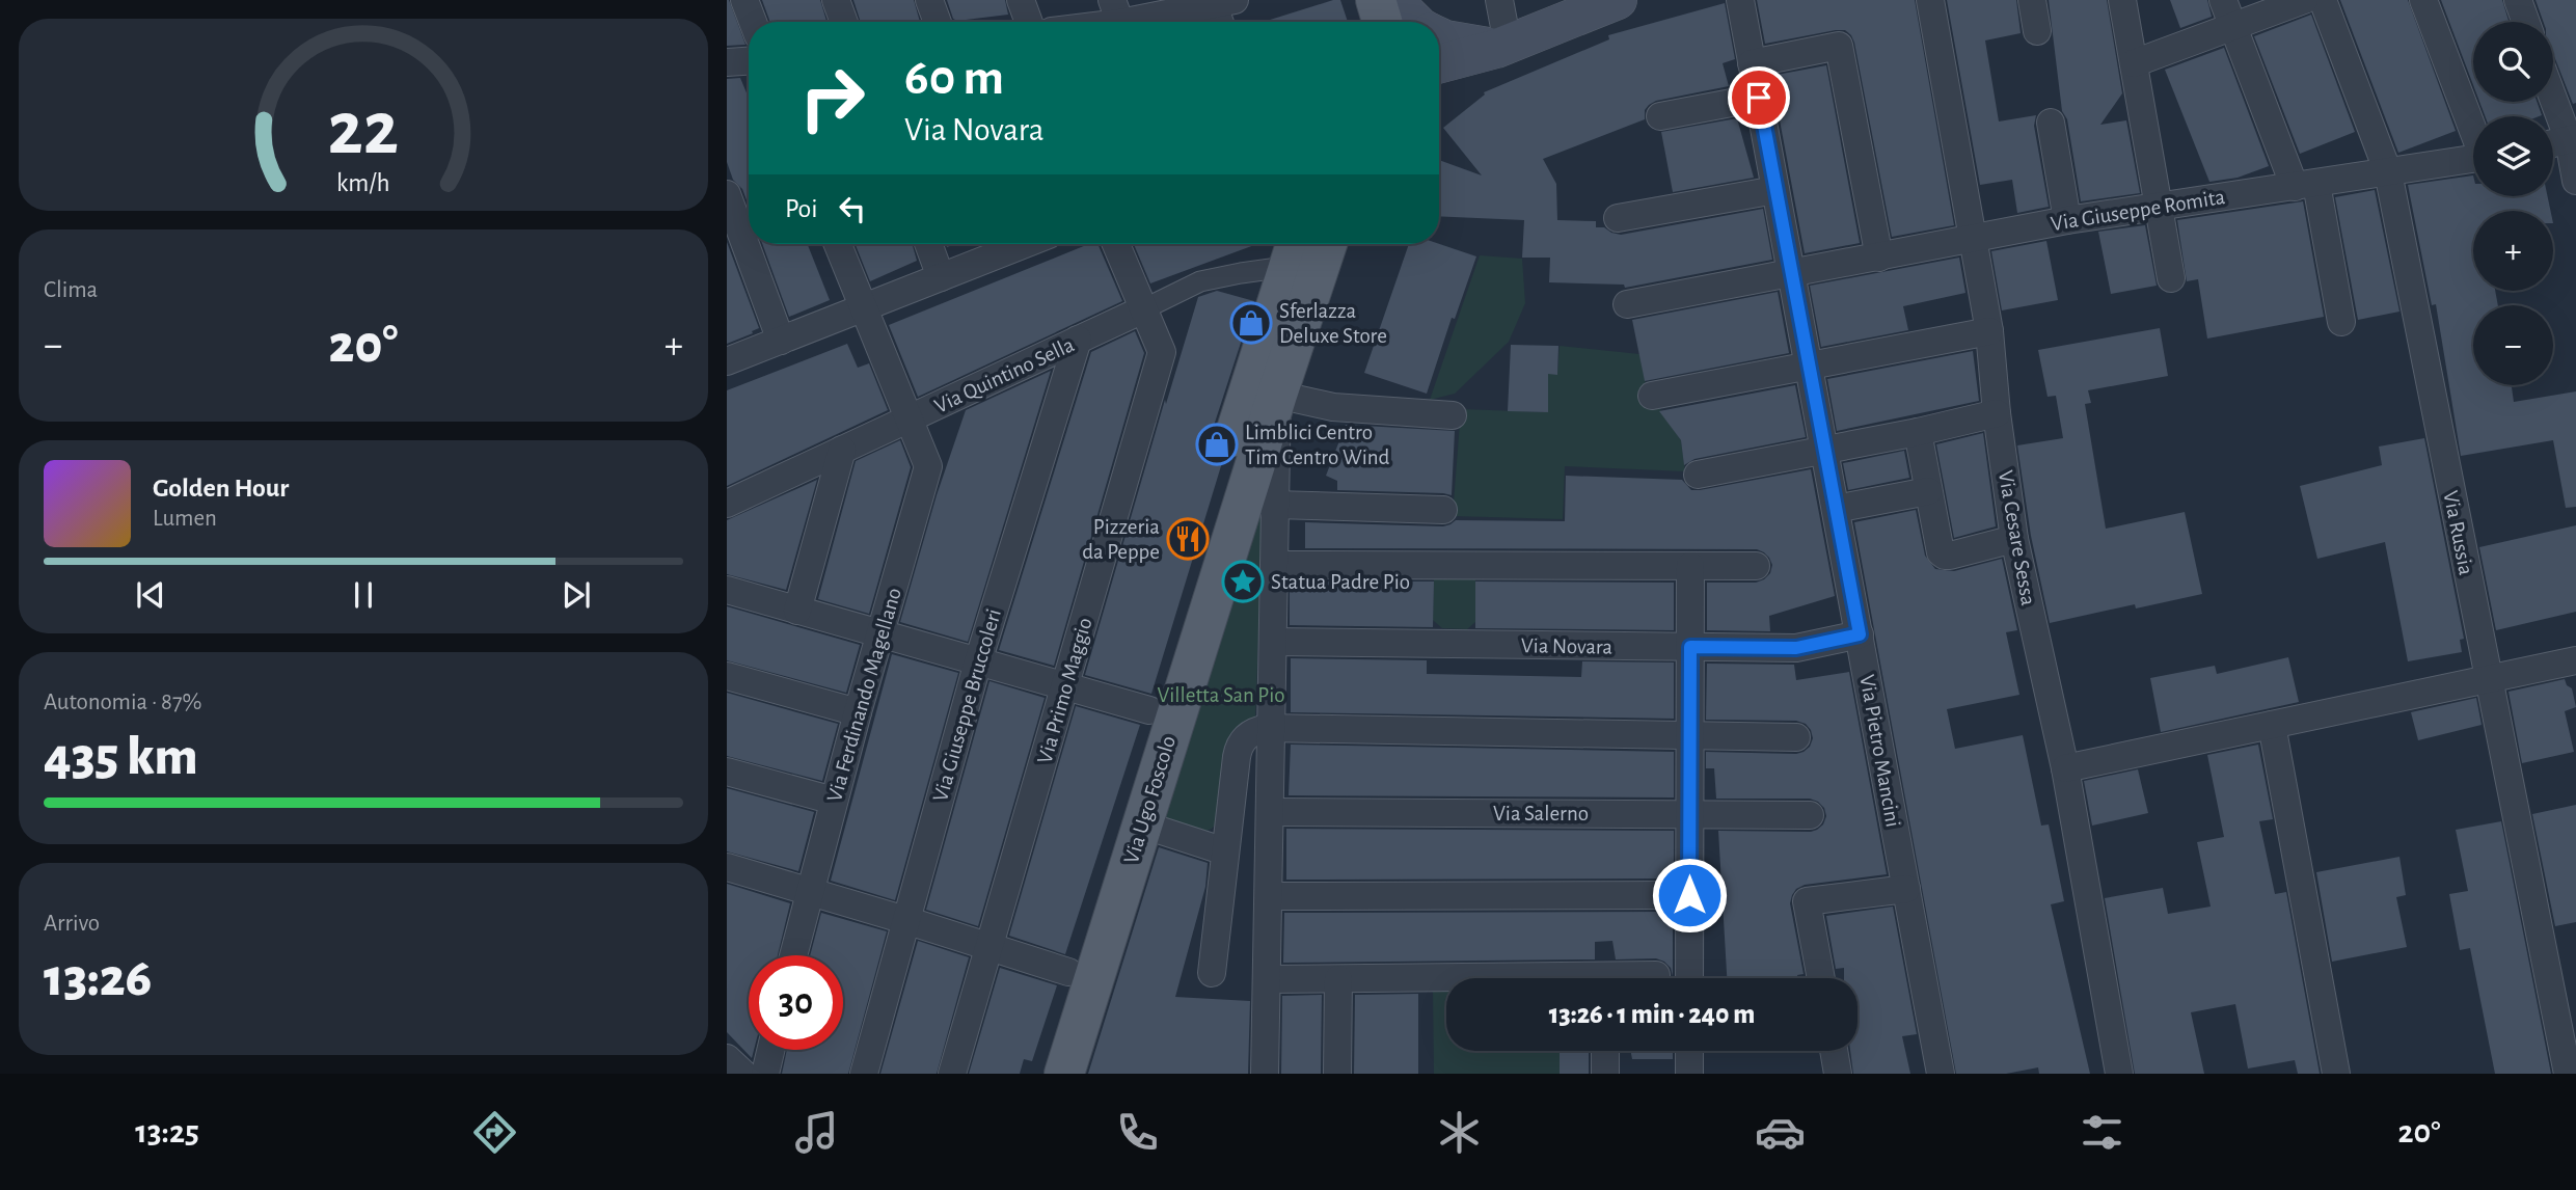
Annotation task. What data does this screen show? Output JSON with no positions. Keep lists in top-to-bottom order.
{
  "streets": {
    "main road": ["Via Ugo Foscolo"],
    "street": [
      "Via Giuseppe Romita",
      "Via Quintino Sella",
      "Via Russia",
      "Via Cesare Sessa",
      "Via Novara",
      "Via Primo Maggio",
      "Via Ferdinando Magellano",
      "Via Giuseppe Bruccoleri",
      "Via Pietro Mancini",
      "Via Salerno"
    ]
  },
  "crossings": [
    ["Via Giuseppe Romita", "Via Russia"],
    ["Via Giuseppe Romita", "Via Cesare Sessa"],
    ["Via Giuseppe Romita", "Via Pietro Mancini"],
    ["Via Quintino Sella", "Via Primo Maggio"],
    ["Via Quintino Sella", "Via Ferdinando Magellano"],
    ["Via Quintino Sella", "Via Giuseppe Bruccoleri"],
    ["Via Quintino Sella", "Via Ugo Foscolo"],
    ["Via Novara", "Via Pietro Mancini"]
  ],
  "parks": ["Villetta San Pio"],
  "places": {
    "shop": ["Sferlazza Deluxe Store", "Limblici Centro Tim Centro Wind"],
    "restaurant": ["Pizzeria da Peppe"],
    "place": ["Statua Padre Pio"]
  },
  "page": {
    "map_buttons": ["+", "−"],
    "turn": ["60 m", "Via Novara"],
    "then": "Poi",
    "tile": [
      "Clima",
      ["Autonomia · 87%", "435 km"],
      ["Arrivo", "13:26"]
    ],
    "heat": ["−", "20°", "+"],
    "song": ["Golden Hour", "Lumen"],
    "limit": "30",
    "trip": "13:26 · 1 min · 240 m",
    "tabs": ["13:25", "20°"],
    "gauge": ["22", "km/h"]
  }
}
